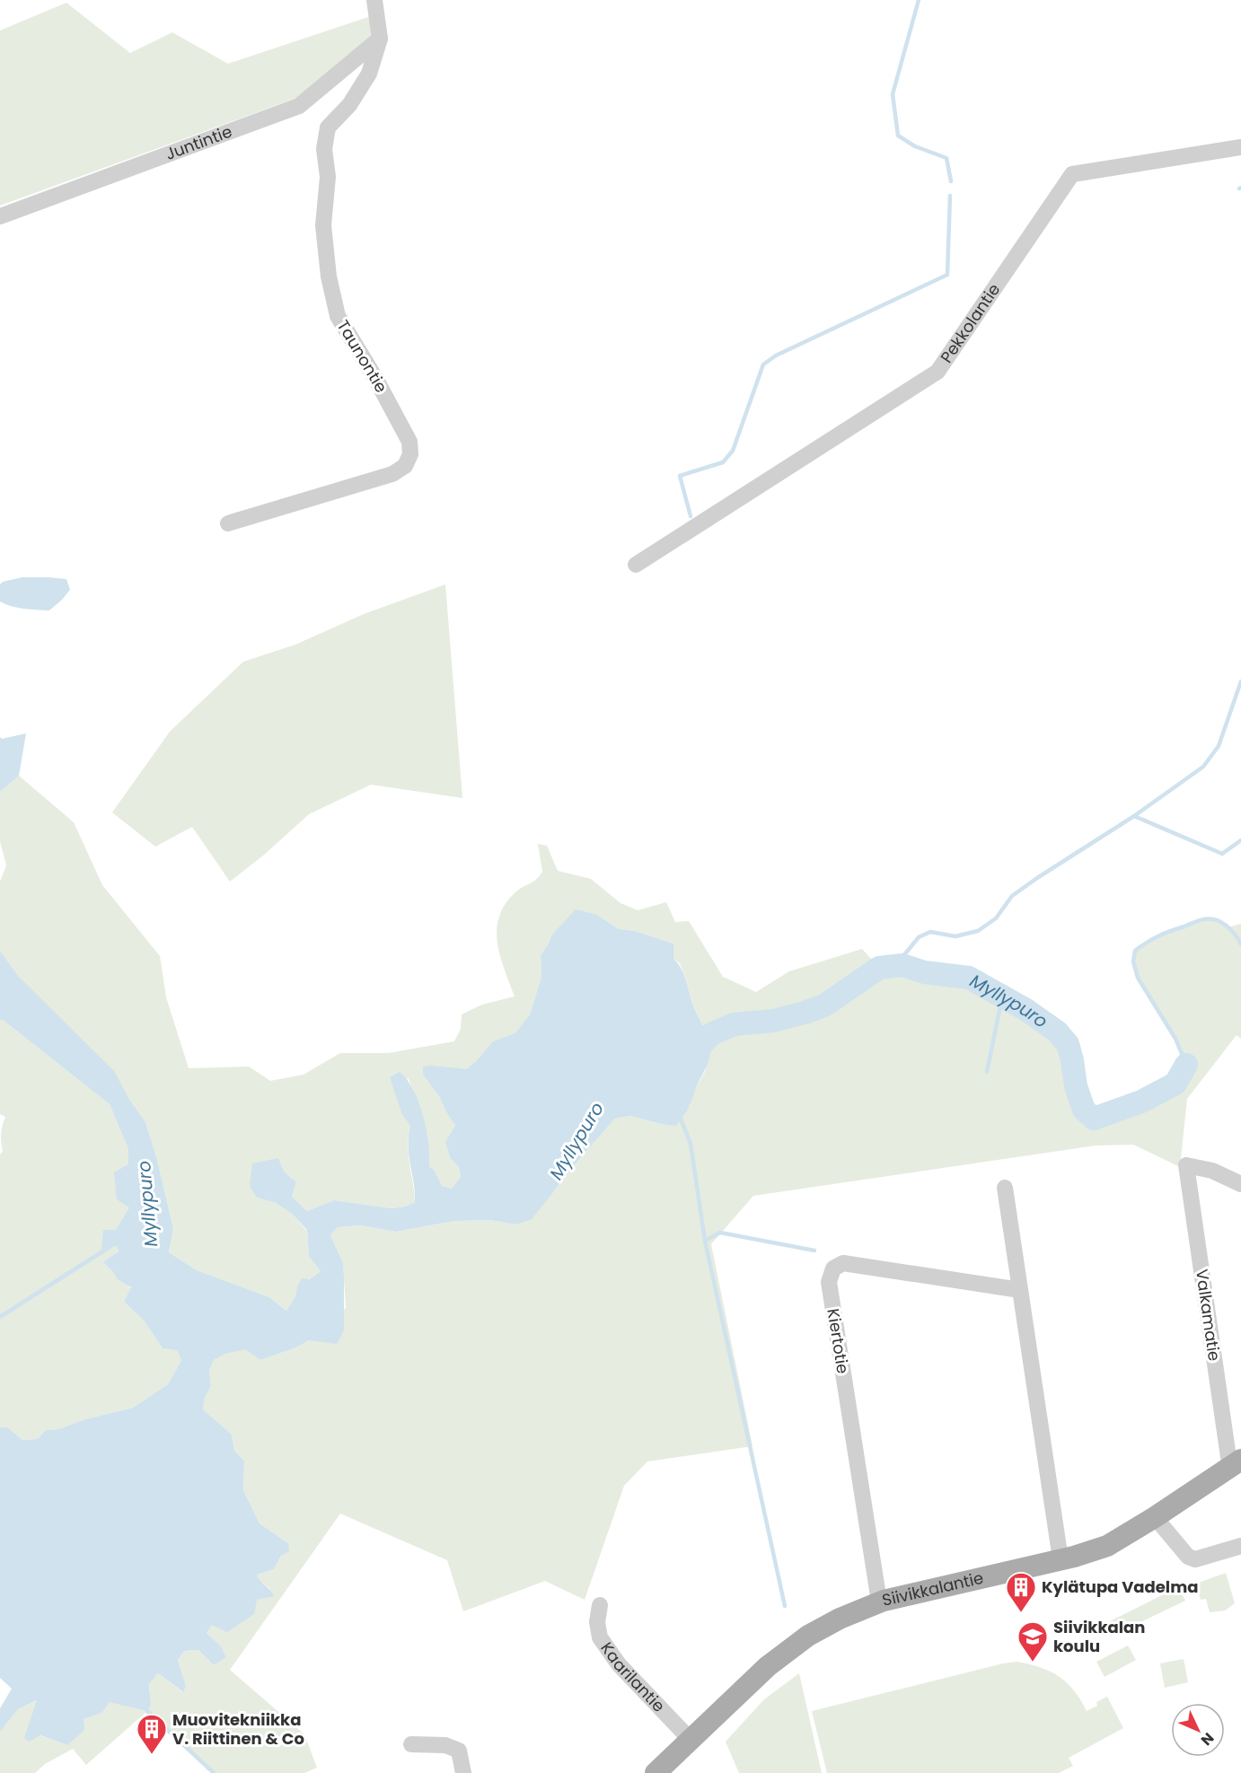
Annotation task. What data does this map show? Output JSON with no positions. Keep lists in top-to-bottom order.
{
  "streets": {
    "main road": ["Siivikkalantie"],
    "street": [
      "Juntintie",
      "Pekkolantie",
      "Taunontie",
      "Valkamatie",
      "Kiertotie",
      "Kaarilantie"
    ]
  },
  "crossings": [
    ["Juntintie", "Taunontie"],
    ["Valkamatie", "Siivikkalantie"],
    ["Kiertotie", "Siivikkalantie"],
    ["Siivikkalantie", "Kaarilantie"]
  ],
  "water": ["Myllypuro"],
  "places": {
    "building": ["Kylätupa Vadelma", "Muovitekniikka V. Riittinen & Co"],
    "school or university": ["Siivikkalan koulu"]
  },
  "north": "bottom right"
}
